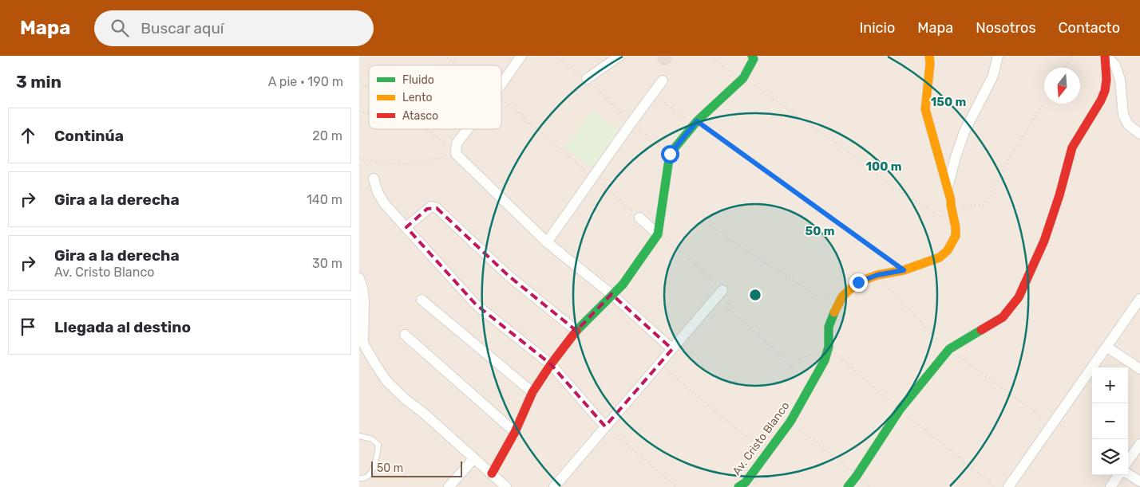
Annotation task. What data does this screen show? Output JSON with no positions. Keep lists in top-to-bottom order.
{
  "streets": {
    "street": ["Av. Cristo Blanco"]
  },
  "legend": ["Fluido", "Lento", "Atasco"],
  "scale_bar": "50 m",
  "north": "bottom",
  "page": {
    "header": "Mapa",
    "search": "Buscar aquí",
    "nav": [
      "Inicio",
      "Mapa",
      "Nosotros",
      "Contacto"
    ],
    "heading": ["3 min", "A pie · 190 m"],
    "list": [
      ["Continúa", "20 m"],
      ["Gira a la derecha", "140 m"],
      ["Gira a la derecha", "Av. Cristo Blanco", "30 m"],
      "Llegada al destino"
    ],
    "map_buttons": ["+", "−"],
    "scale": "50 m"
  },
  "rings": ["150 m", "100 m", "50 m"]
}
